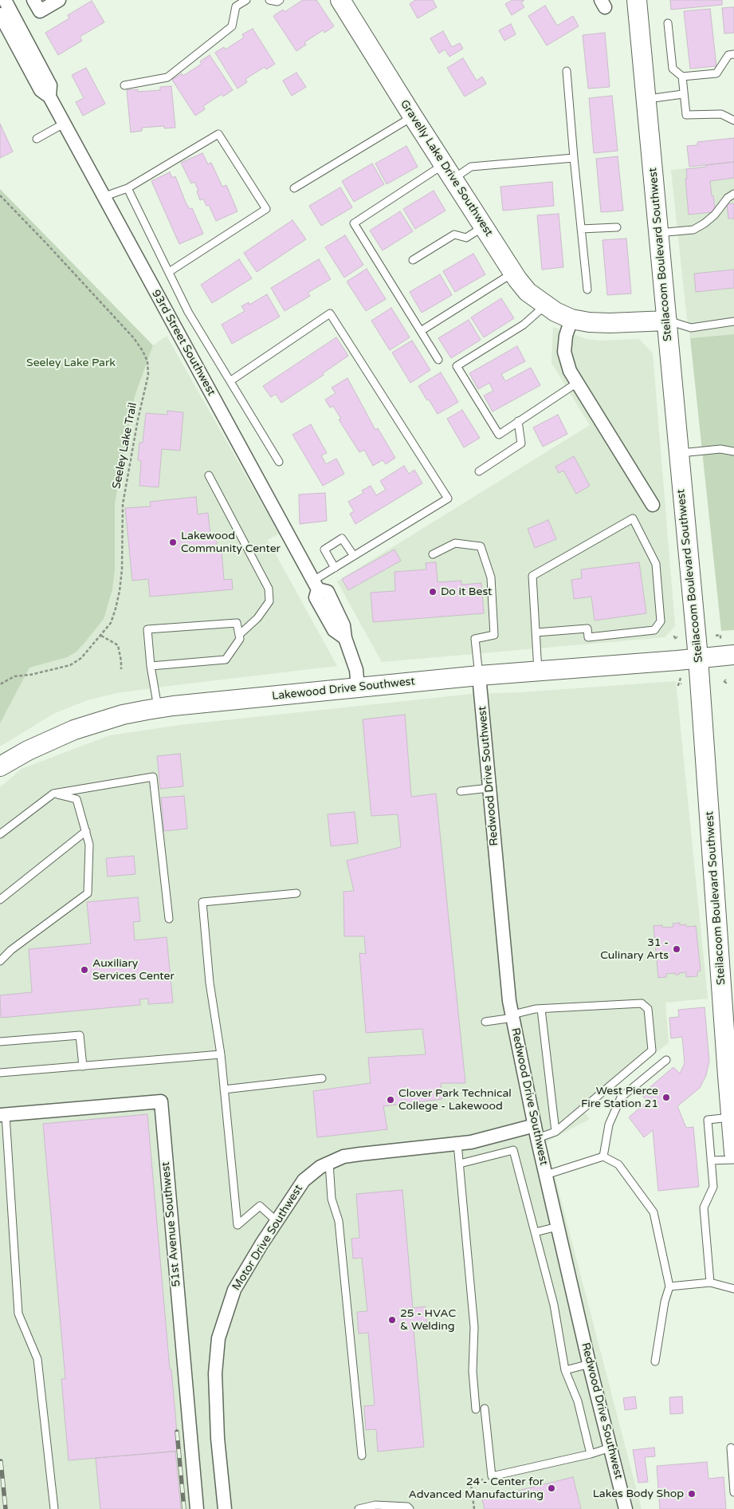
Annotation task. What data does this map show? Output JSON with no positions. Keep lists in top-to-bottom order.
{
  "streets": {
    "main road": ["Gravelly Lake Drive Southwest", "Steilacoom Boulevard Southwest", "Lakewood Drive Southwest"],
    "street": [
      "93rd Street Southwest",
      "Redwood Drive Southwest",
      "51st Avenue Southwest",
      "Motor Drive Southwest"
    ],
    "path": ["Seeley Lake Trail"]
  },
  "crossings": [
    ["Gravelly Lake Drive Southwest", "Steilacoom Boulevard Southwest"],
    ["Steilacoom Boulevard Southwest", "Lakewood Drive Southwest"],
    ["93rd Street Southwest", "Lakewood Drive Southwest"],
    ["Lakewood Drive Southwest", "Redwood Drive Southwest"],
    ["Redwood Drive Southwest", "Motor Drive Southwest"]
  ],
  "parks": ["Seeley Lake Park"],
  "places": [
    "Lakewood Community Center",
    "Do it Best",
    "31 - Culinary Arts",
    "Auxiliary Services Center",
    "West Pierce Fire Station 21",
    "Clover Park Technical College - Lakewood",
    "25 - HVAC & Welding",
    "24 - Center for Advanced Manufacturing",
    "Lakes Body Shop"
  ]
}
